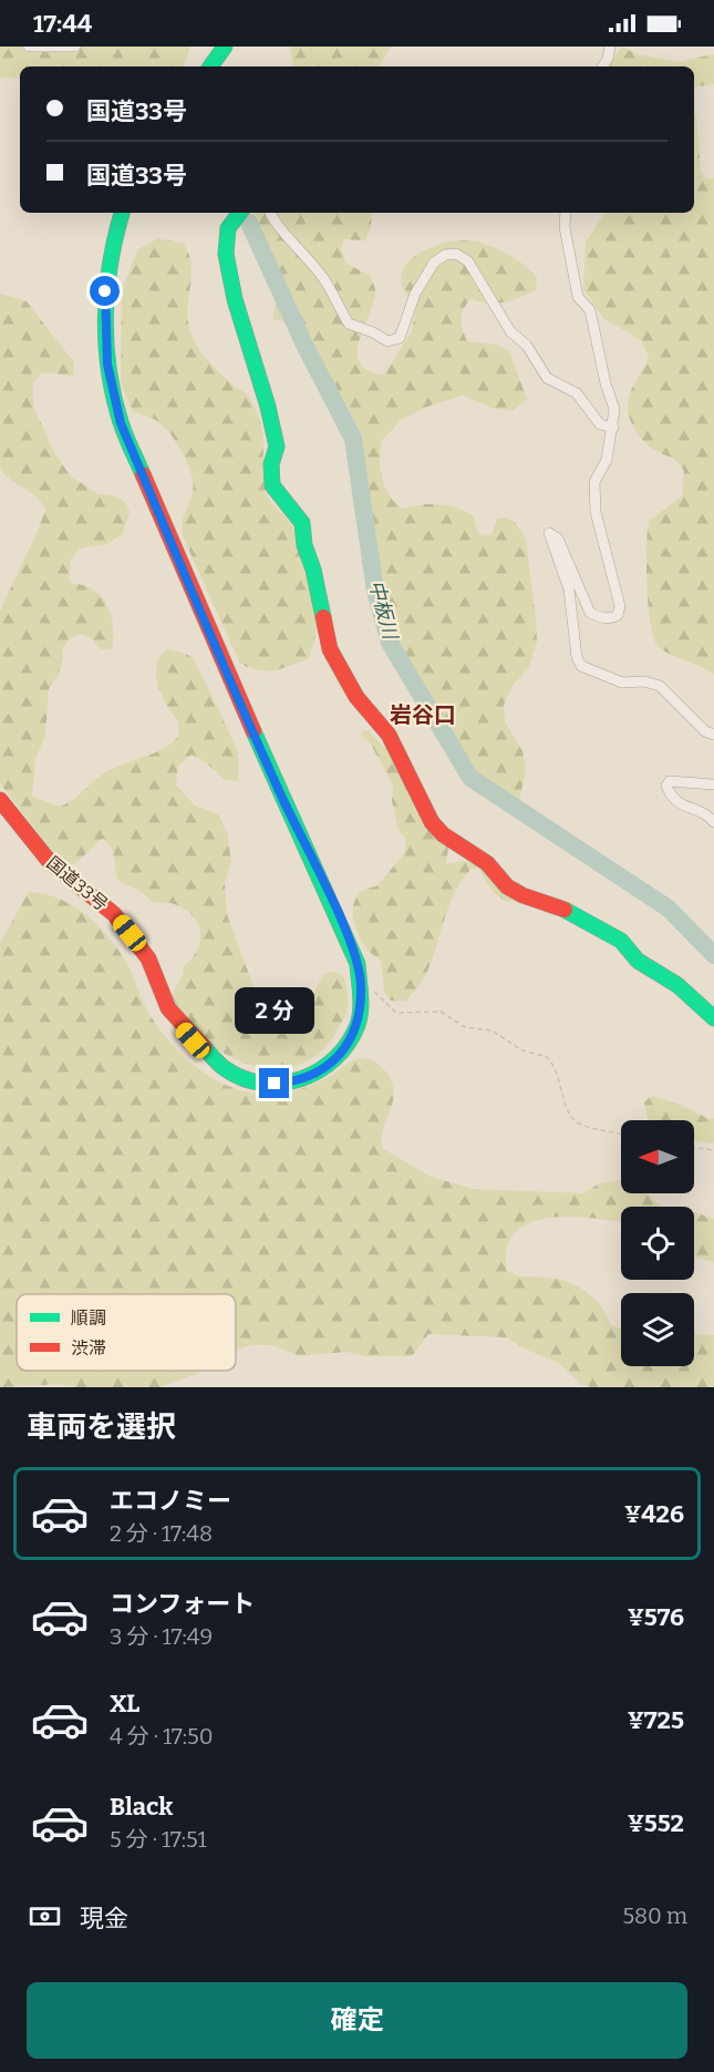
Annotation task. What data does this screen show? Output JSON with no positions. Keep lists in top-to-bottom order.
{
  "streets": {
    "main road": ["国道33号"]
  },
  "districts": ["岩谷口"],
  "water": ["中板川"],
  "legend": ["順調", "渋滞"],
  "north": "left",
  "page": {
    "status": "17:44",
    "banner": ["国道33号", "国道33号"],
    "bubble": "2 分",
    "heading": "車両を選択",
    "list": [
      {
        "name": "エコノミー",
        "note": "2 分 · 17:48",
        "value": "¥426"
      },
      {
        "name": "コンフォート",
        "note": "3 分 · 17:49",
        "value": "¥576"
      },
      {
        "name": "XL",
        "note": "4 分 · 17:50",
        "value": "¥725"
      },
      {
        "name": "Black",
        "note": "5 分 · 17:51",
        "value": "¥552"
      }
    ],
    "pay": ["現金", "580 m"],
    "buttons": "確定"
  }
}
